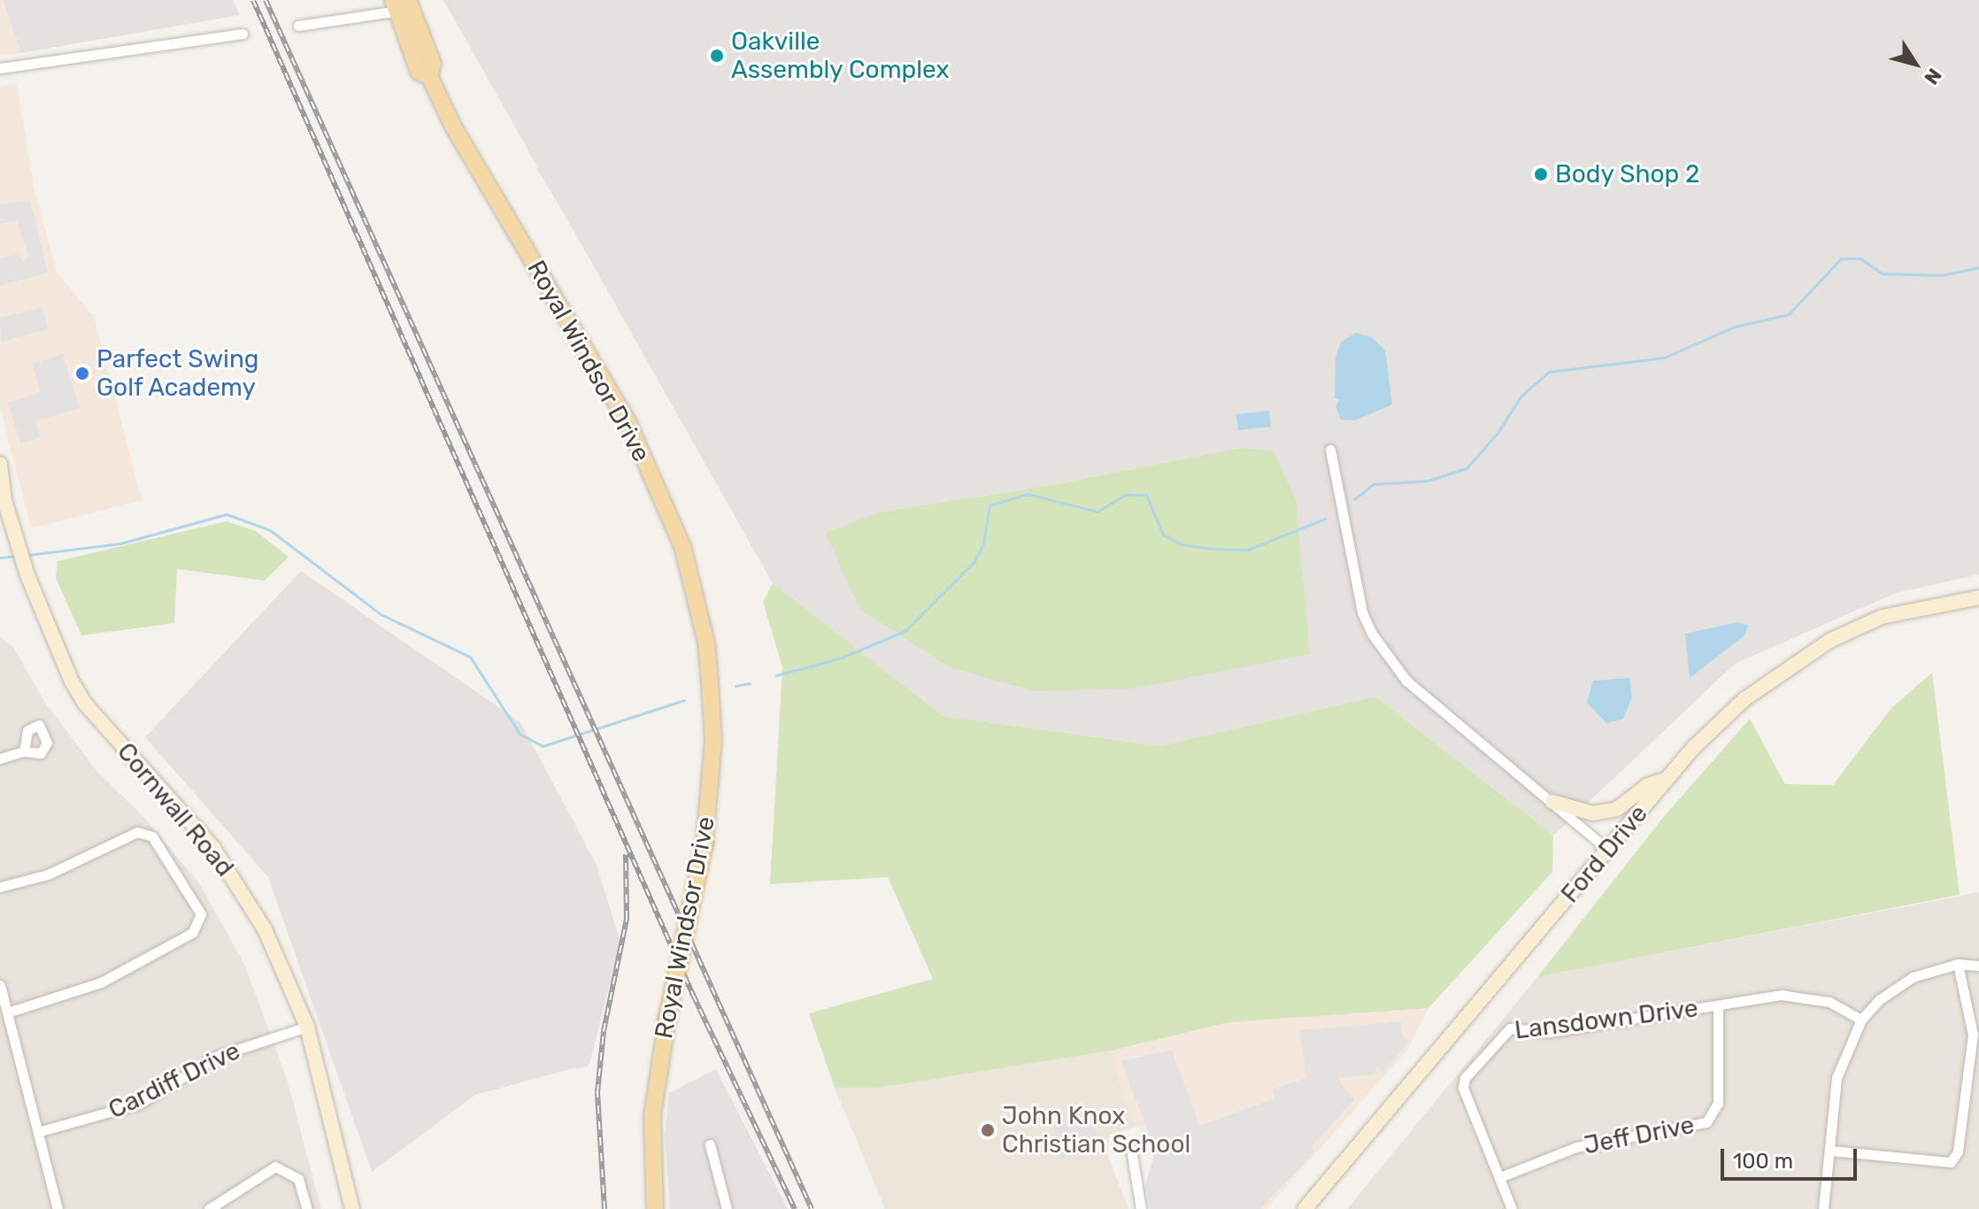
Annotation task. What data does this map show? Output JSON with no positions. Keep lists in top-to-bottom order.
{
  "streets": {
    "main road": ["Royal Windsor Drive", "Cornwall Road", "Ford Drive"],
    "street": ["Lansdown Drive", "Cardiff Drive", "Jeff Drive"]
  },
  "crossings": [
    ["Cornwall Road", "Cardiff Drive"],
    ["Lansdown Drive", "Jeff Drive"]
  ],
  "places": [
    "Oakville Assembly Complex",
    "Body Shop 2",
    "Parfect Swing Golf Academy",
    "John Knox Christian School"
  ],
  "scale_bar": "100 m",
  "north": "bottom right"
}
